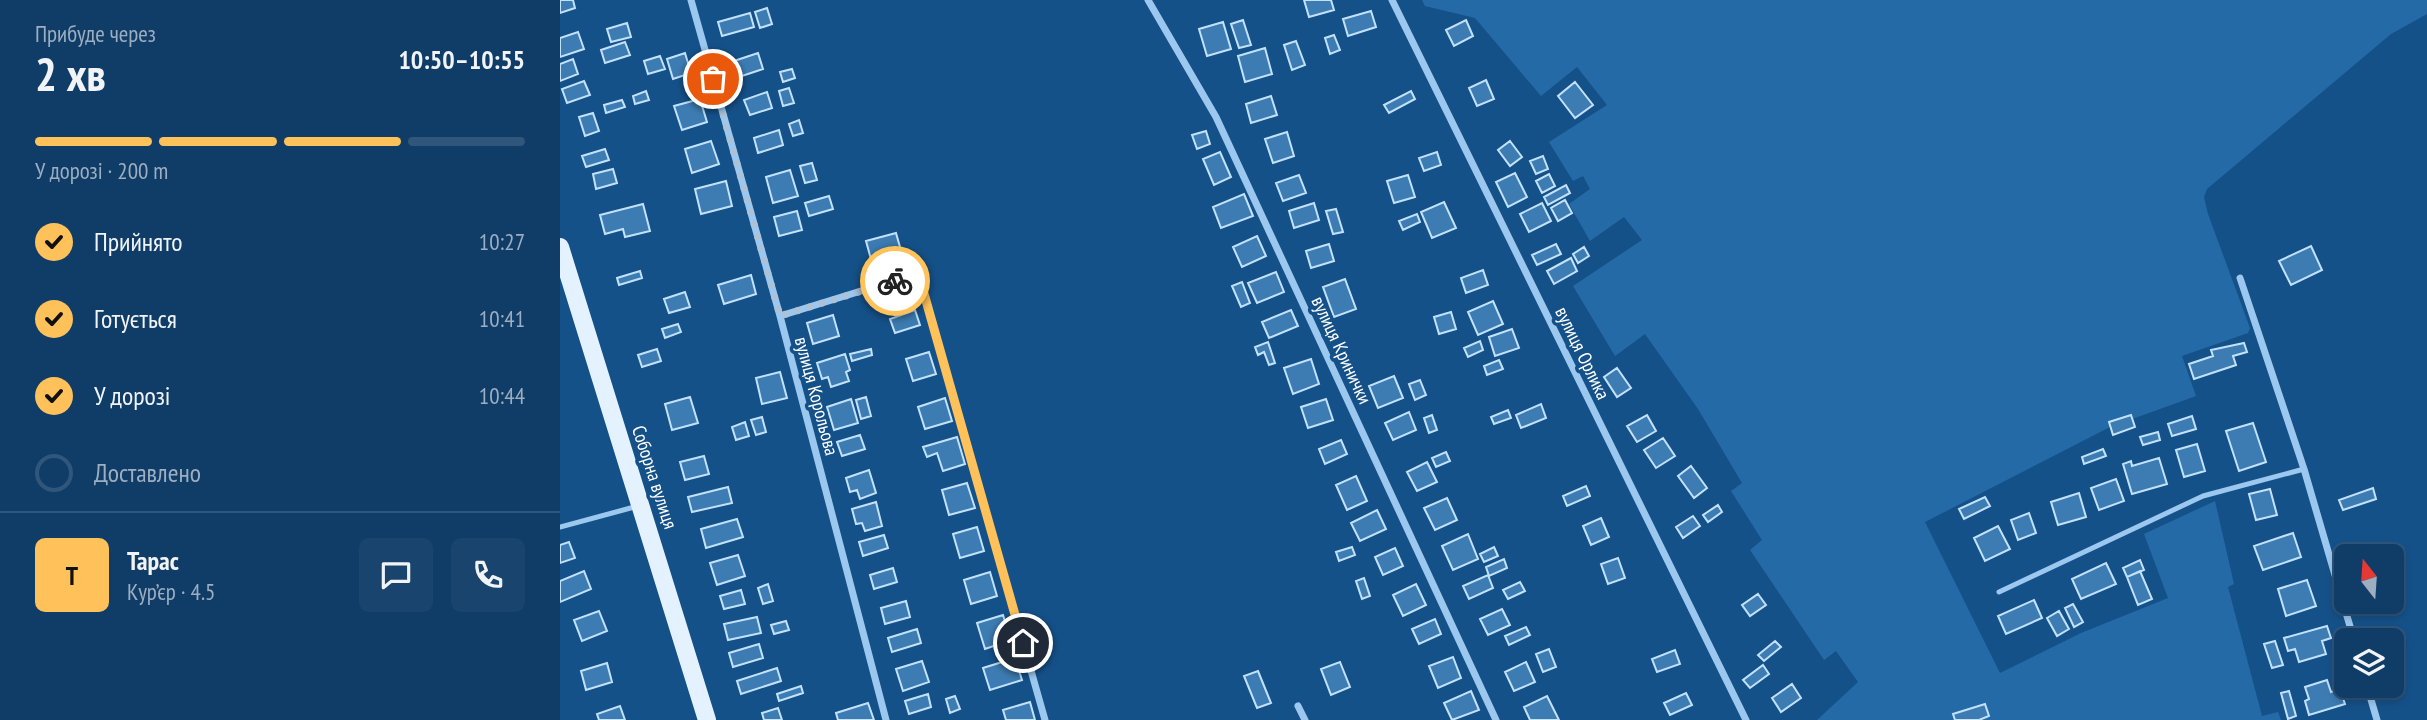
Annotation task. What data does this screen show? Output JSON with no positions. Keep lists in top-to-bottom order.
{
  "streets": {
    "main road": ["Соборна вулиця"],
    "street": ["вулиця Кринички", "вулиця Орлика", "вулиця Корольова"]
  },
  "north": "top",
  "page": {
    "heading": ["2 хв", "Прибуде через", "10:50–10:55"],
    "panel": ["Тарас", "Кур’єр · 4.5"],
    "bar": "У дорозі · 200 m",
    "list": [
      ["Прийнято", "10:27"],
      ["Готується", "10:41"],
      ["У дорозі", "10:44"],
      "Доставлено"
    ],
    "round": "Т"
  }
}
